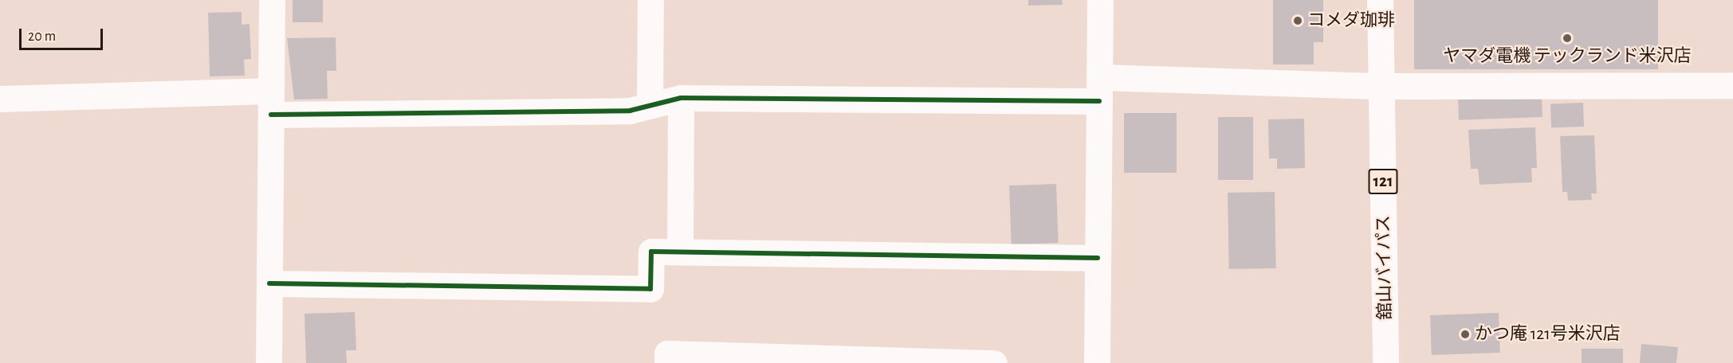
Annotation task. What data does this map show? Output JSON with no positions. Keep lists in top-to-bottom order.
{
  "streets": {
    "main road": ["121", "舘山バイパス"]
  },
  "places": ["コメダ珈琲", "ヤマダ電機 テックランド米沢店", "かつ庵 121号米沢店"],
  "scale_bar": "20 m"
}
